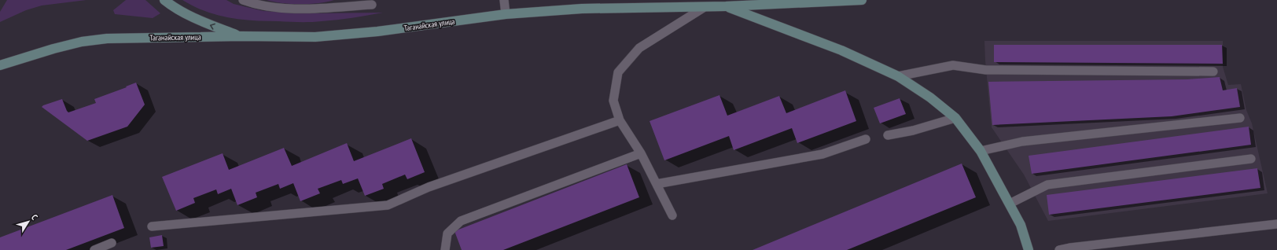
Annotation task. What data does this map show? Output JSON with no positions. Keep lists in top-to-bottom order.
{
  "streets": {
    "main road": ["Таганайская улица"]
  },
  "north": "top right"
}
